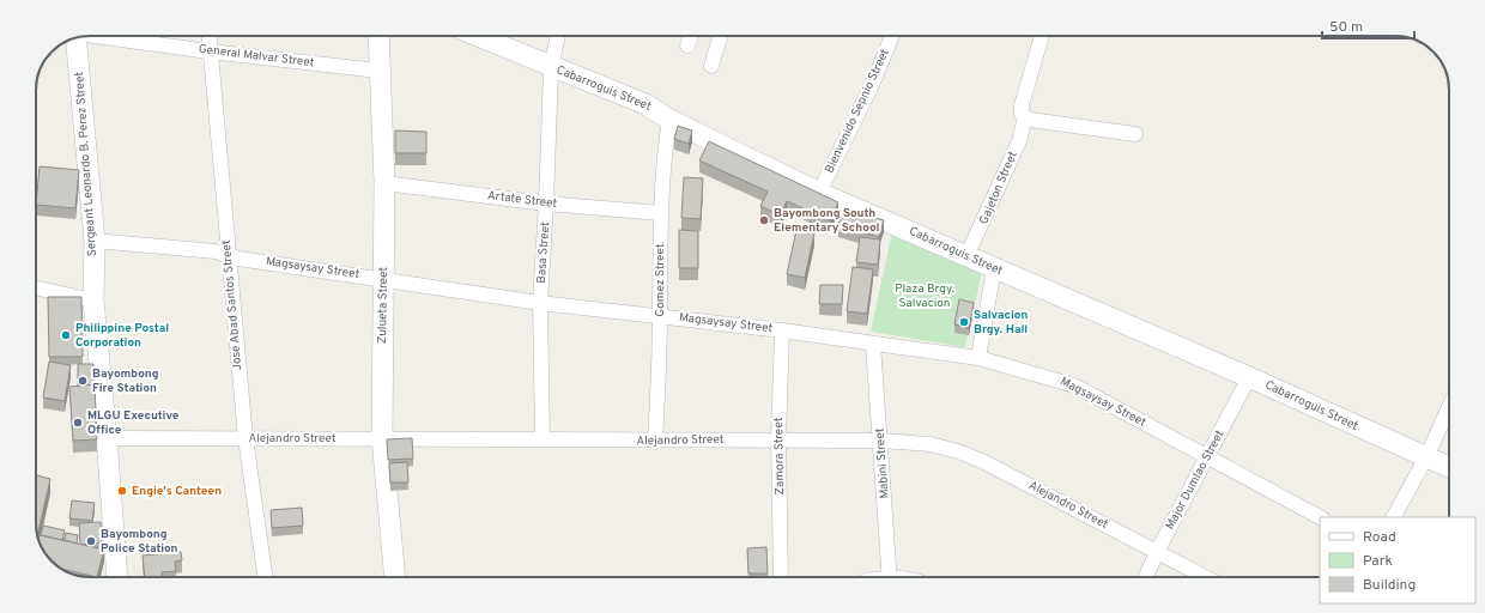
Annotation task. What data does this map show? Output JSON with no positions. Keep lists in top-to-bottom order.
{
  "streets": {
    "street": [
      "General Malvar Street",
      "Cabarroguis Street",
      "Bienvenido Sepnio Street",
      "Sergeant Leonardo B. Perez Street",
      "Gajeton Street",
      "Artate Street",
      "Basa Street",
      "Magsaysay Street",
      "Gomez Street",
      "Jose Abad Santos Street",
      "Zulueta Street",
      "Alejandro Street",
      "Zamora Street",
      "Mabini Street",
      "Major Dumlao Street"
    ]
  },
  "crossings": [
    ["General Malvar Street", "Jose Abad Santos Street"],
    ["General Malvar Street", "Zulueta Street"],
    ["Cabarroguis Street", "Bienvenido Sepnio Street"],
    ["Cabarroguis Street", "Gajeton Street"],
    ["Cabarroguis Street", "Basa Street"],
    ["Cabarroguis Street", "Gomez Street"],
    ["Cabarroguis Street", "Major Dumlao Street"],
    ["Sergeant Leonardo B. Perez Street", "Magsaysay Street"],
    ["Sergeant Leonardo B. Perez Street", "Alejandro Street"],
    ["Artate Street", "Basa Street"],
    ["Artate Street", "Gomez Street"],
    ["Artate Street", "Zulueta Street"],
    ["Basa Street", "Magsaysay Street"],
    ["Basa Street", "Alejandro Street"],
    ["Magsaysay Street", "Gomez Street"],
    ["Magsaysay Street", "Jose Abad Santos Street"],
    ["Magsaysay Street", "Zulueta Street"],
    ["Magsaysay Street", "Zamora Street"],
    ["Magsaysay Street", "Mabini Street"],
    ["Magsaysay Street", "Major Dumlao Street"],
    ["Gomez Street", "Alejandro Street"],
    ["Jose Abad Santos Street", "Alejandro Street"],
    ["Zulueta Street", "Alejandro Street"],
    ["Alejandro Street", "Zamora Street"],
    ["Alejandro Street", "Mabini Street"],
    ["Alejandro Street", "Major Dumlao Street"]
  ],
  "parks": ["Plaza Brgy. Salvacion"],
  "places": [
    "Bayombong South Elementary School",
    "Salvacion Brgy. Hall",
    "Philippine Postal Corporation",
    "Bayombong Fire Station",
    "MLGU Executive Office",
    "Engie's Canteen",
    "Bayombong Police Station"
  ],
  "legend": ["Road", "Park", "Building"],
  "scale_bar": "50 m"
}
